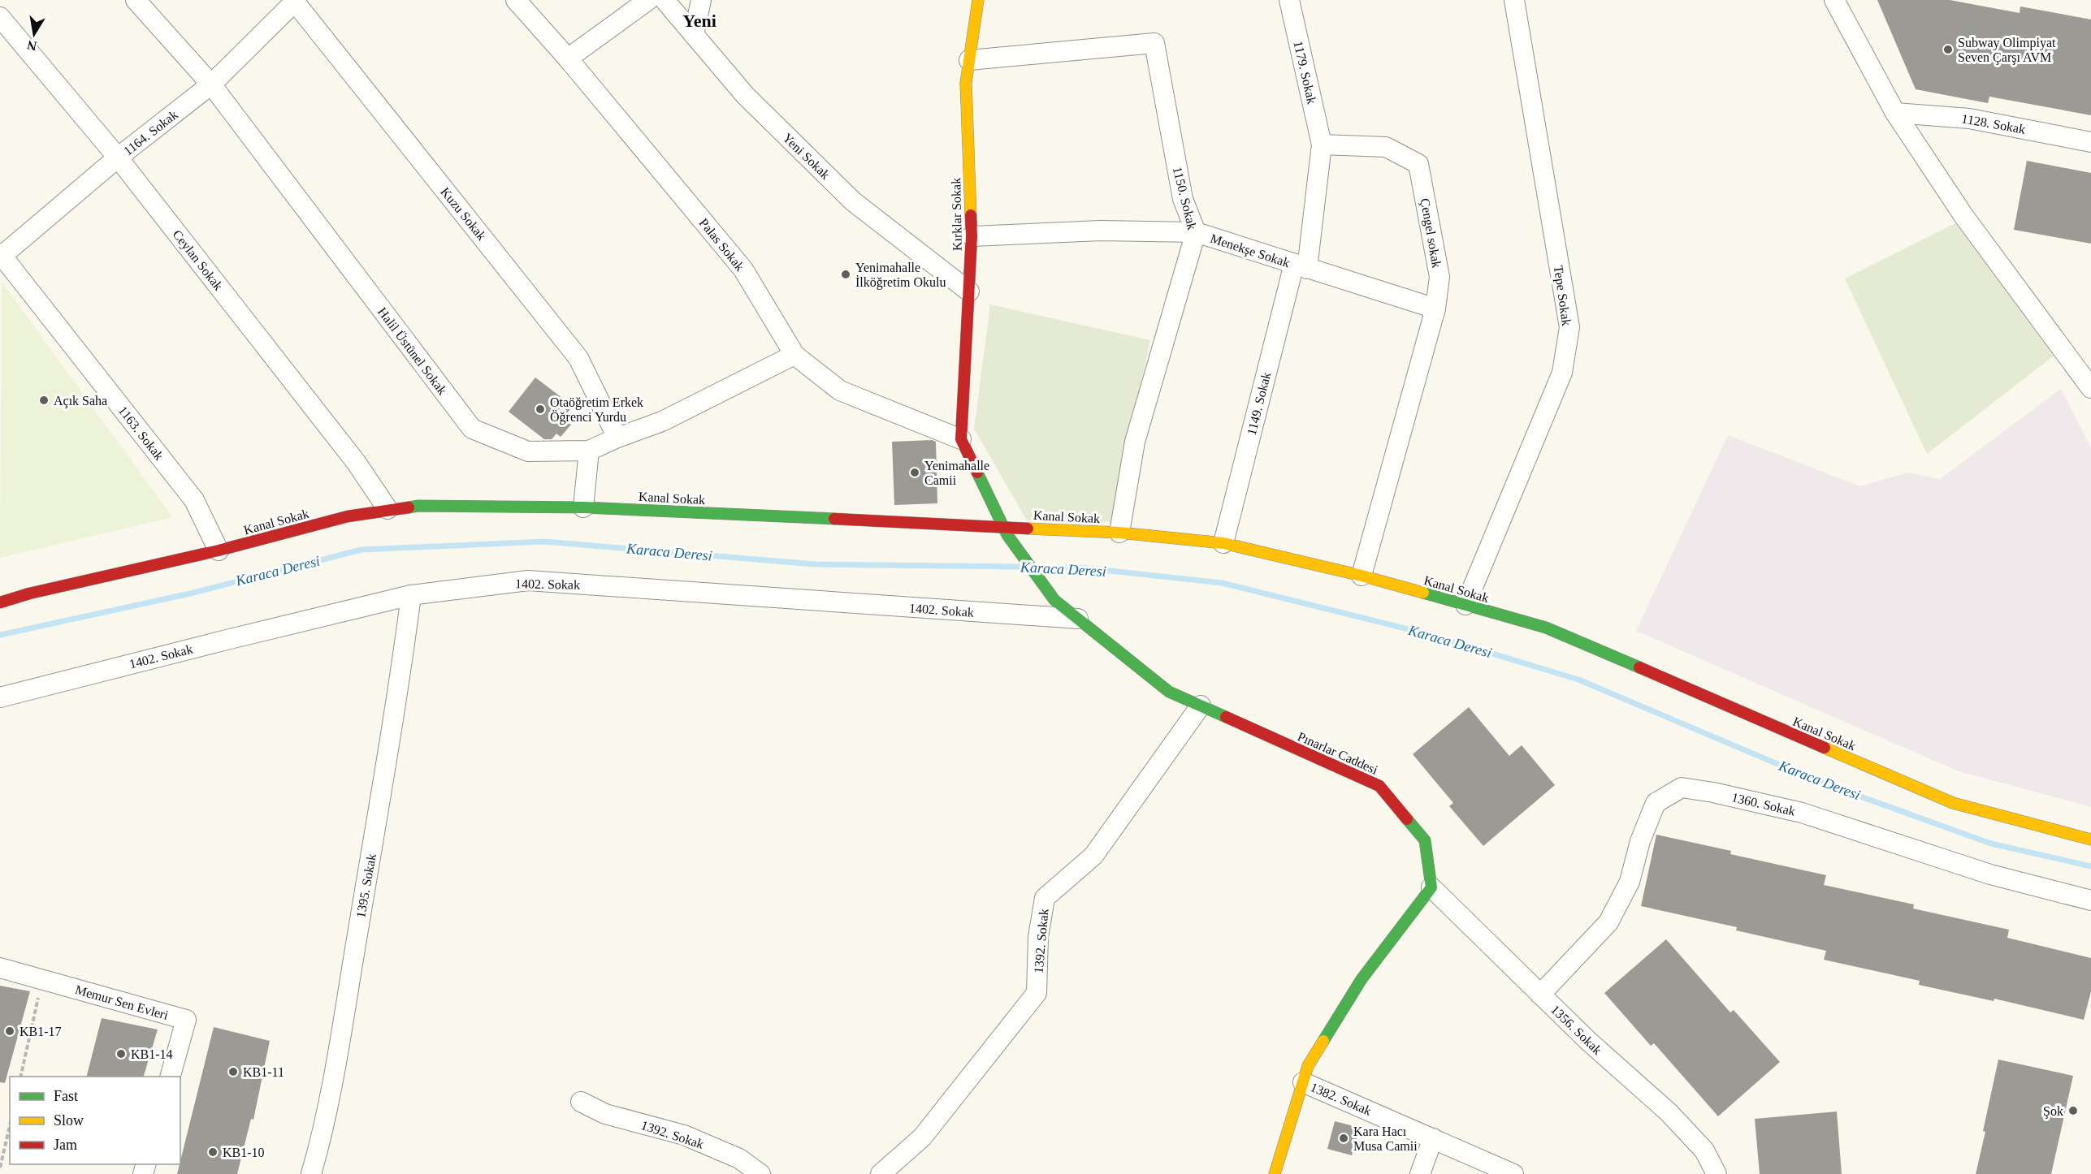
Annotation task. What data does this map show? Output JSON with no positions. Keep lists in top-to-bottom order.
{
  "streets": {
    "street": [
      "1179. Sokak",
      "1128. Sokak",
      "1164. Sokak",
      "Yeni Sokak",
      "1150. Sokak",
      "Kuzu Sokak",
      "Kırklar Sokak",
      "Çengel sokak",
      "Palas Sokak",
      "Menekşe Sokak",
      "Ceylan Sokak",
      "Tepe Sokak",
      "Halil Üstünel Sokak",
      "1149. Sokak",
      "1163. Sokak",
      "Kanal Sokak",
      "1402. Sokak",
      "Pınarlar Caddesi",
      "1360. Sokak",
      "1395. Sokak",
      "1392. Sokak",
      "Memur Sen Evleri",
      "1356. Sokak",
      "1382. Sokak"
    ]
  },
  "crossings": [
    ["1179. Sokak", "Çengel sokak"],
    ["1164. Sokak", "Kuzu Sokak"],
    ["1164. Sokak", "Ceylan Sokak"],
    ["1164. Sokak", "Halil Üstünel Sokak"],
    ["1164. Sokak", "1163. Sokak"],
    ["Yeni Sokak", "Kırklar Sokak"],
    ["1150. Sokak", "Kırklar Sokak"],
    ["1150. Sokak", "Menekşe Sokak"],
    ["1150. Sokak", "Kanal Sokak"],
    ["Kuzu Sokak", "Halil Üstünel Sokak"],
    ["Kırklar Sokak", "Palas Sokak"],
    ["Kırklar Sokak", "Menekşe Sokak"],
    ["Kırklar Sokak", "Kanal Sokak"],
    ["Kırklar Sokak", "Pınarlar Caddesi"],
    ["Çengel sokak", "Menekşe Sokak"],
    ["Çengel sokak", "Kanal Sokak"],
    ["Palas Sokak", "Halil Üstünel Sokak"],
    ["Menekşe Sokak", "1149. Sokak"],
    ["Ceylan Sokak", "Kanal Sokak"],
    ["Tepe Sokak", "Kanal Sokak"],
    ["1149. Sokak", "Kanal Sokak"],
    ["1163. Sokak", "Kanal Sokak"],
    ["1402. Sokak", "Pınarlar Caddesi"],
    ["1402. Sokak", "1395. Sokak"],
    ["Pınarlar Caddesi", "1392. Sokak"],
    ["Pınarlar Caddesi", "1356. Sokak"],
    ["1360. Sokak", "1356. Sokak"]
  ],
  "districts": ["Yeni"],
  "water": ["Karaca Deresi"],
  "places": [
    "Subway Olimpiyat Seven Çarşı AVM",
    "Yenimahalle İlköğretim Okulu",
    "Açık Saha",
    "Otaöğretim Erkek Öğrenci Yurdu",
    "Yenimahalle Camii",
    "KB1-17",
    "KB1-14",
    "KB1-11",
    "Şok",
    "Kara Hacı Musa Camii",
    "KB1-10"
  ],
  "legend": ["Fast", "Slow", "Jam"],
  "north": "bottom"
}
